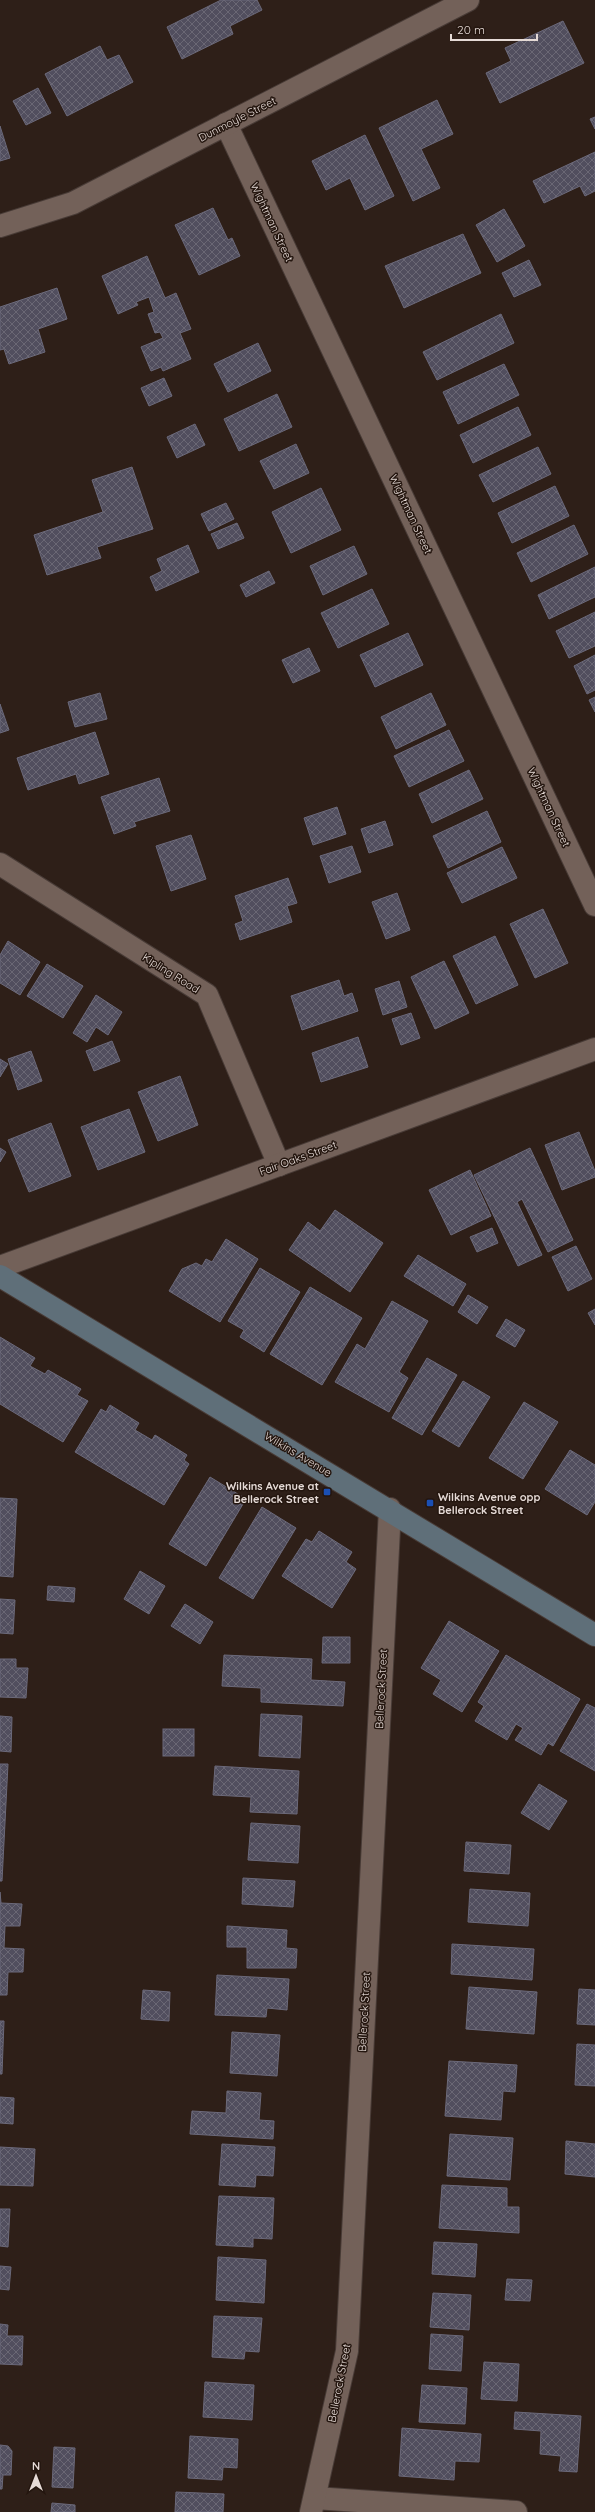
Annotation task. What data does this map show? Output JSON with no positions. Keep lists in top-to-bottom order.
{
  "streets": {
    "main road": ["Wilkins Avenue"],
    "street": [
      "Dunmoyle Street",
      "Wightman Street",
      "Kipling Road",
      "Fair Oaks Street",
      "Bellerock Street"
    ]
  },
  "crossings": [
    ["Dunmoyle Street", "Wightman Street"],
    ["Kipling Road", "Fair Oaks Street"],
    ["Wilkins Avenue", "Bellerock Street"]
  ],
  "places": {
    "transit": ["Wilkins Avenue at Bellerock Street", "Wilkins Avenue opp Bellerock Street"]
  },
  "scale_bar": "20 m",
  "north": "top"
}
